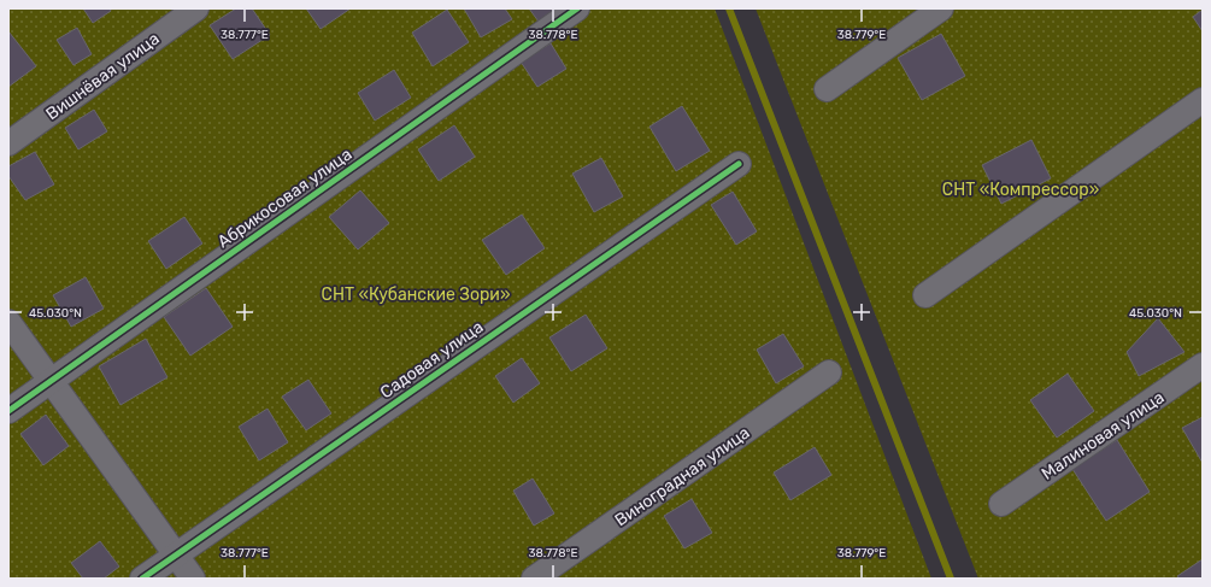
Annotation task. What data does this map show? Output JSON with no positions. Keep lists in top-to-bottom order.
{
  "streets": {
    "street": [
      "Вишнёвая улица",
      "Абрикосовая улица",
      "Садовая улица",
      "Малиновая улица",
      "Виноградная улица"
    ]
  },
  "parks": ["СНТ «Компрессор»", "СНТ «Кубанские Зори»"],
  "coordinates": [
    "38.777°E",
    "38.778°E",
    "38.779°E",
    "45.030°N"
  ]
}
